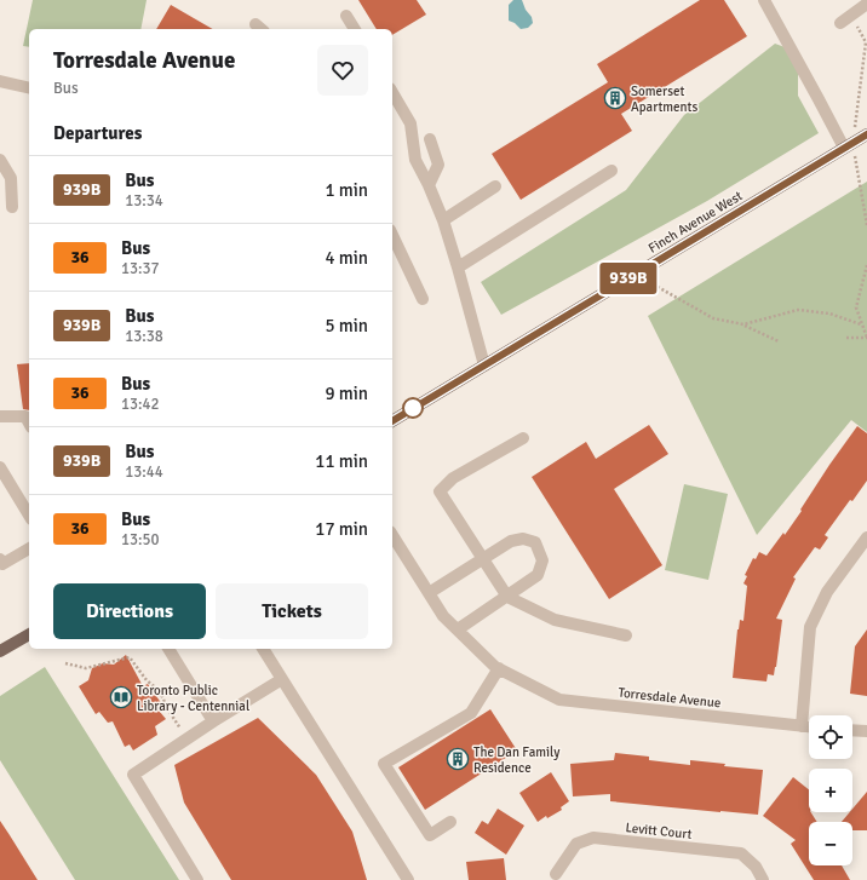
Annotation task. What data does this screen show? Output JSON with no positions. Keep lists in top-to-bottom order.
{
  "streets": {
    "main road": ["Finch Avenue West"],
    "street": ["Torresdale Avenue", "Levitt Court"]
  },
  "places": {
    "building": ["Somerset Apartments", "The Dan Family Residence"],
    "library": ["Toronto Public Library - Centennial"]
  },
  "lines": ["bus line 939B"],
  "page": {
    "on_map": "939B",
    "heading": [
      ["Torresdale Avenue", "Bus"],
      "Departures"
    ],
    "list": [
      {
        "mark": "939B",
        "name": "Bus",
        "note": "13:34",
        "value": "1 min"
      },
      {
        "mark": "36",
        "name": "Bus",
        "note": "13:37",
        "value": "4 min"
      },
      {
        "mark": "939B",
        "name": "Bus",
        "note": "13:38",
        "value": "5 min"
      },
      {
        "mark": "36",
        "name": "Bus",
        "note": "13:42",
        "value": "9 min"
      },
      {
        "mark": "939B",
        "name": "Bus",
        "note": "13:44",
        "value": "11 min"
      },
      {
        "mark": "36",
        "name": "Bus",
        "note": "13:50",
        "value": "17 min"
      }
    ],
    "buttons": ["Directions", "Tickets"],
    "map_buttons": ["+", "−"]
  }
}
